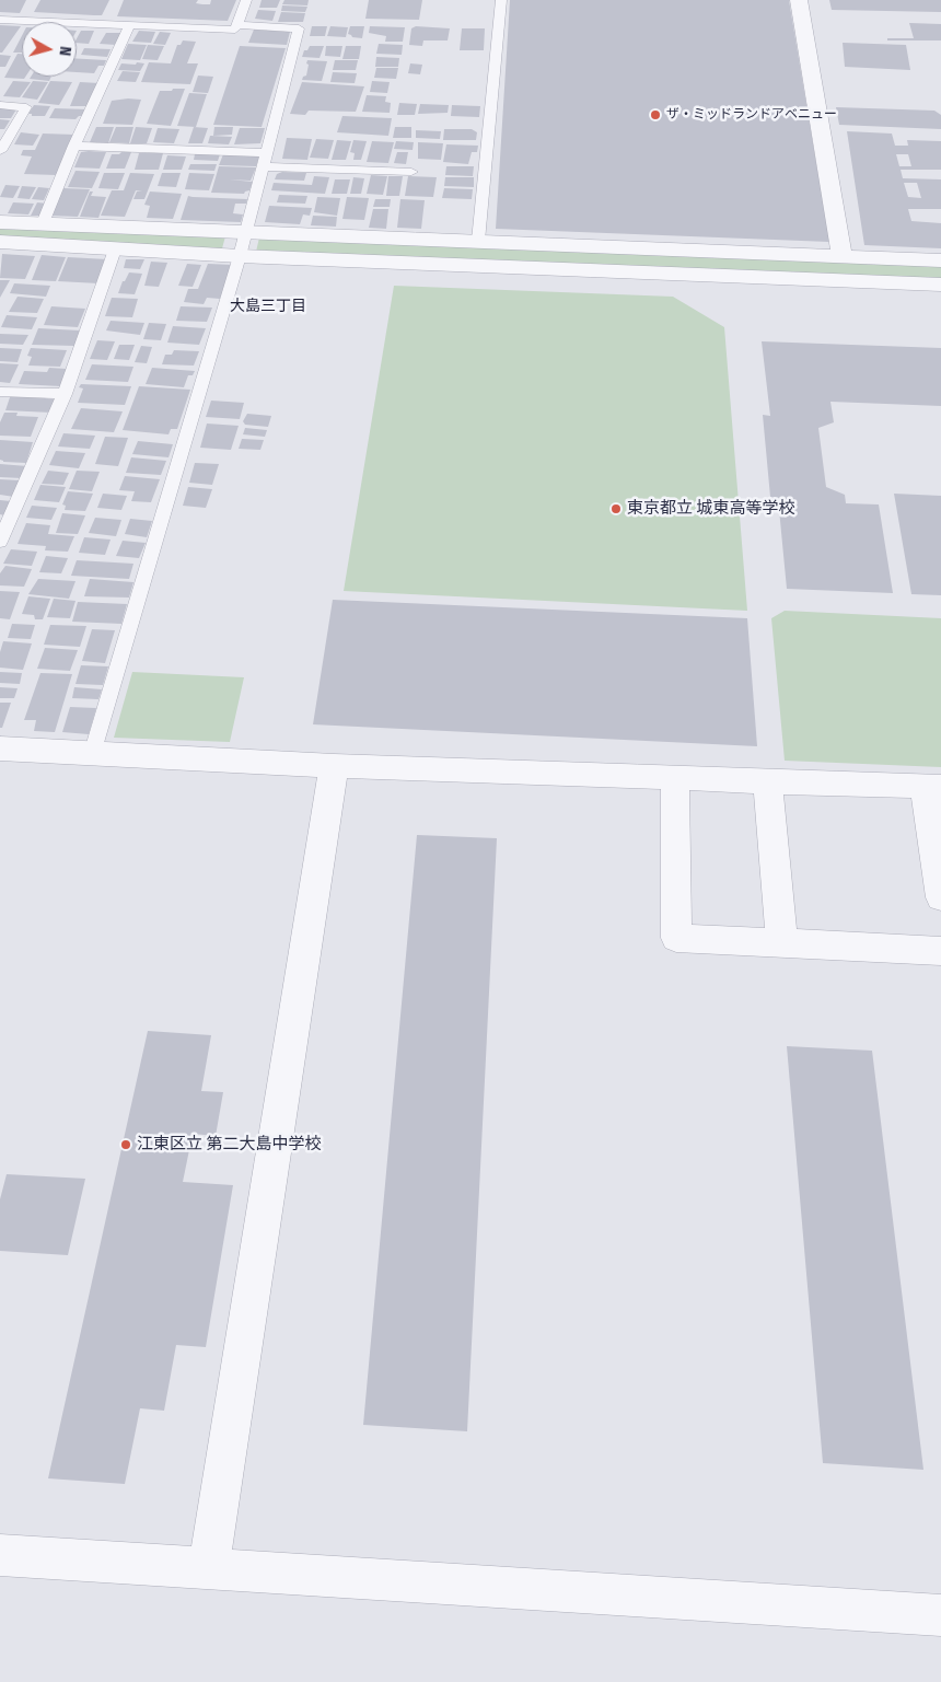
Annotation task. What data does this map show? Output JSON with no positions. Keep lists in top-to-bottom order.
{
  "districts": ["大島三丁目"],
  "places": ["ザ・ミッドランドアベニュー", "東京都立 城東高等学校", "江東区立 第二大島中学校"],
  "north": "right"
}
